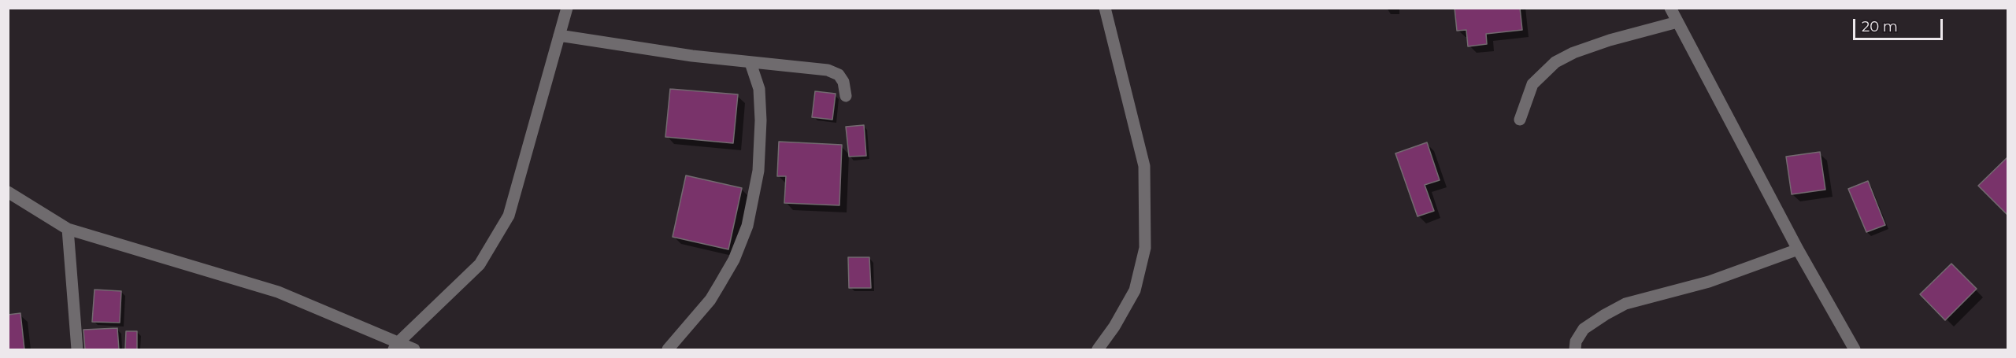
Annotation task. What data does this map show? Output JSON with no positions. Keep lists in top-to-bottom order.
{
  "scale_bar": "20 m"
}
